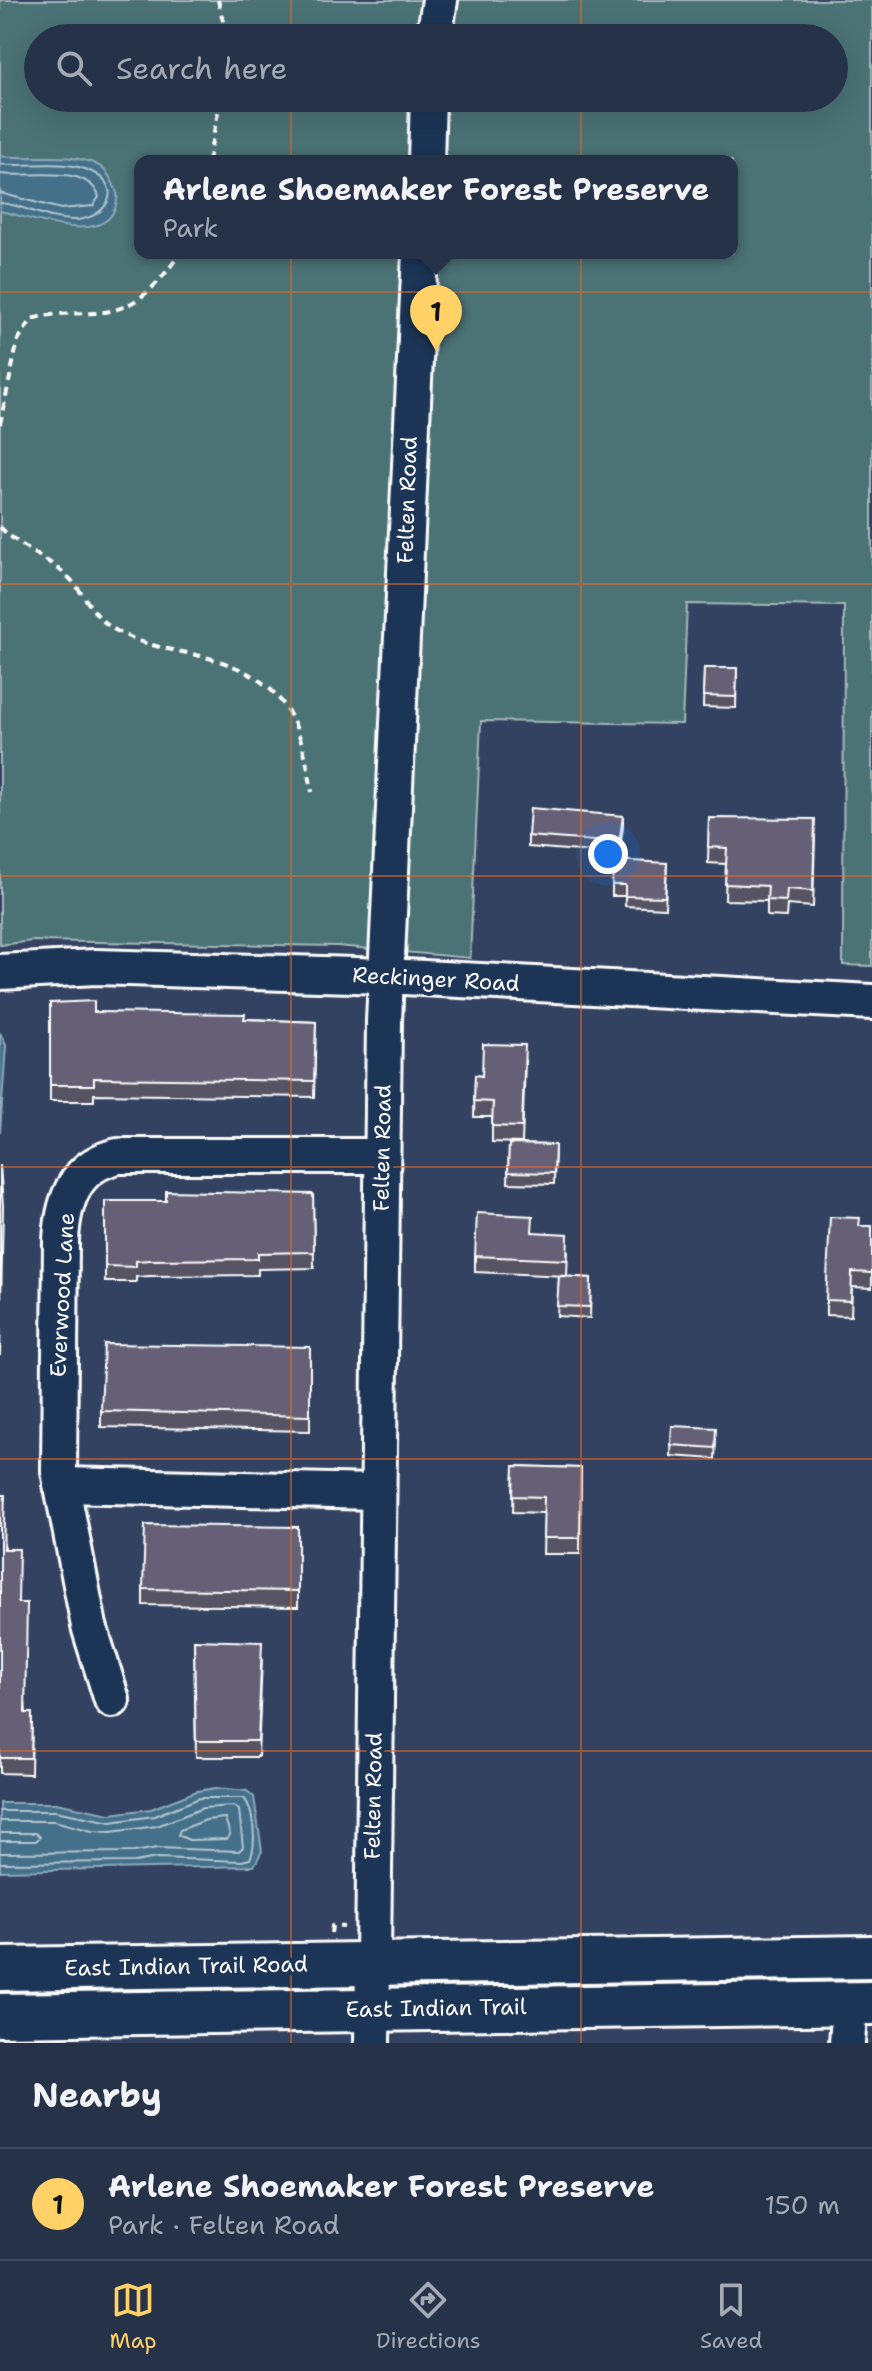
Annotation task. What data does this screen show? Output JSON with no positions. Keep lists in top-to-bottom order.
{
  "streets": {
    "main road": ["East Indian Trail Road", "East Indian Trail"],
    "street": ["Felten Road", "Reckinger Road", "Everwood Lane"]
  },
  "crossings": [
    ["Felten Road", "Reckinger Road"],
    ["Felten Road", "Everwood Lane"],
    ["Felten Road", "East Indian Trail Road"],
    ["Felten Road", "East Indian Trail"],
    ["East Indian Trail Road", "East Indian Trail"]
  ],
  "page": {
    "search": "Search here",
    "popup": ["Arlene Shoemaker Forest Preserve", "Park"],
    "pins": "1",
    "heading": "Nearby",
    "list": [
      {
        "mark": "1",
        "name": "Arlene Shoemaker Forest Preserve",
        "note": "Park · Felten Road",
        "value": "150 m"
      }
    ],
    "nav": ["Map", "Directions", "Saved"]
  }
}
